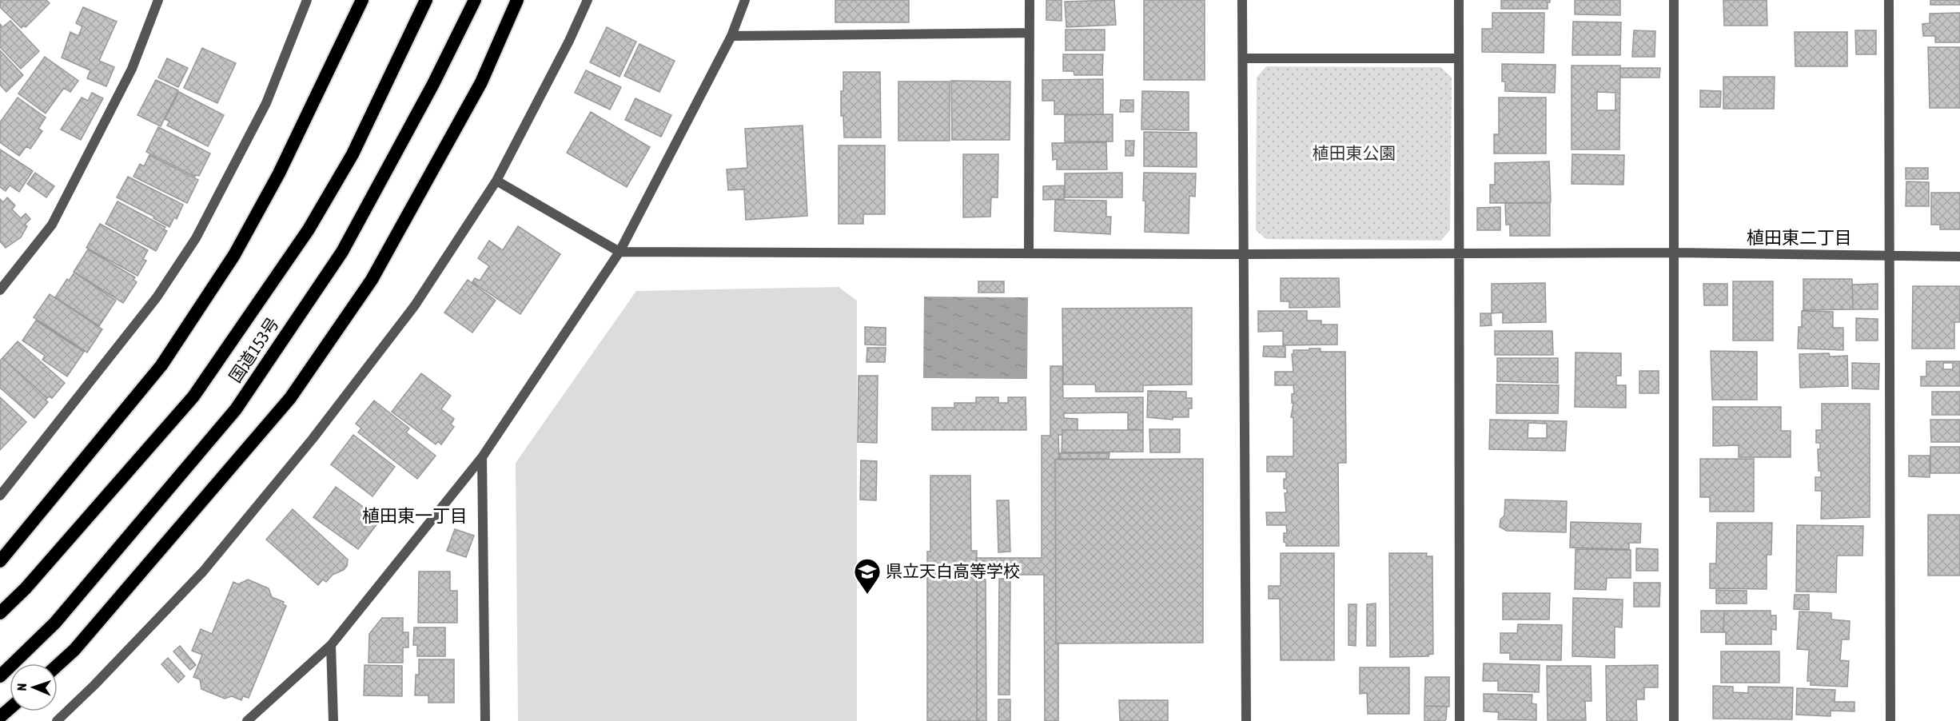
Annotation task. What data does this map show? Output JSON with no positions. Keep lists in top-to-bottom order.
{
  "streets": {
    "highway": ["国道153号"]
  },
  "districts": ["植田東二丁目", "植田東一丁目"],
  "parks": ["植田東公園"],
  "places": {
    "school or university": ["県立天白高等学校"]
  },
  "north": "left"
}
